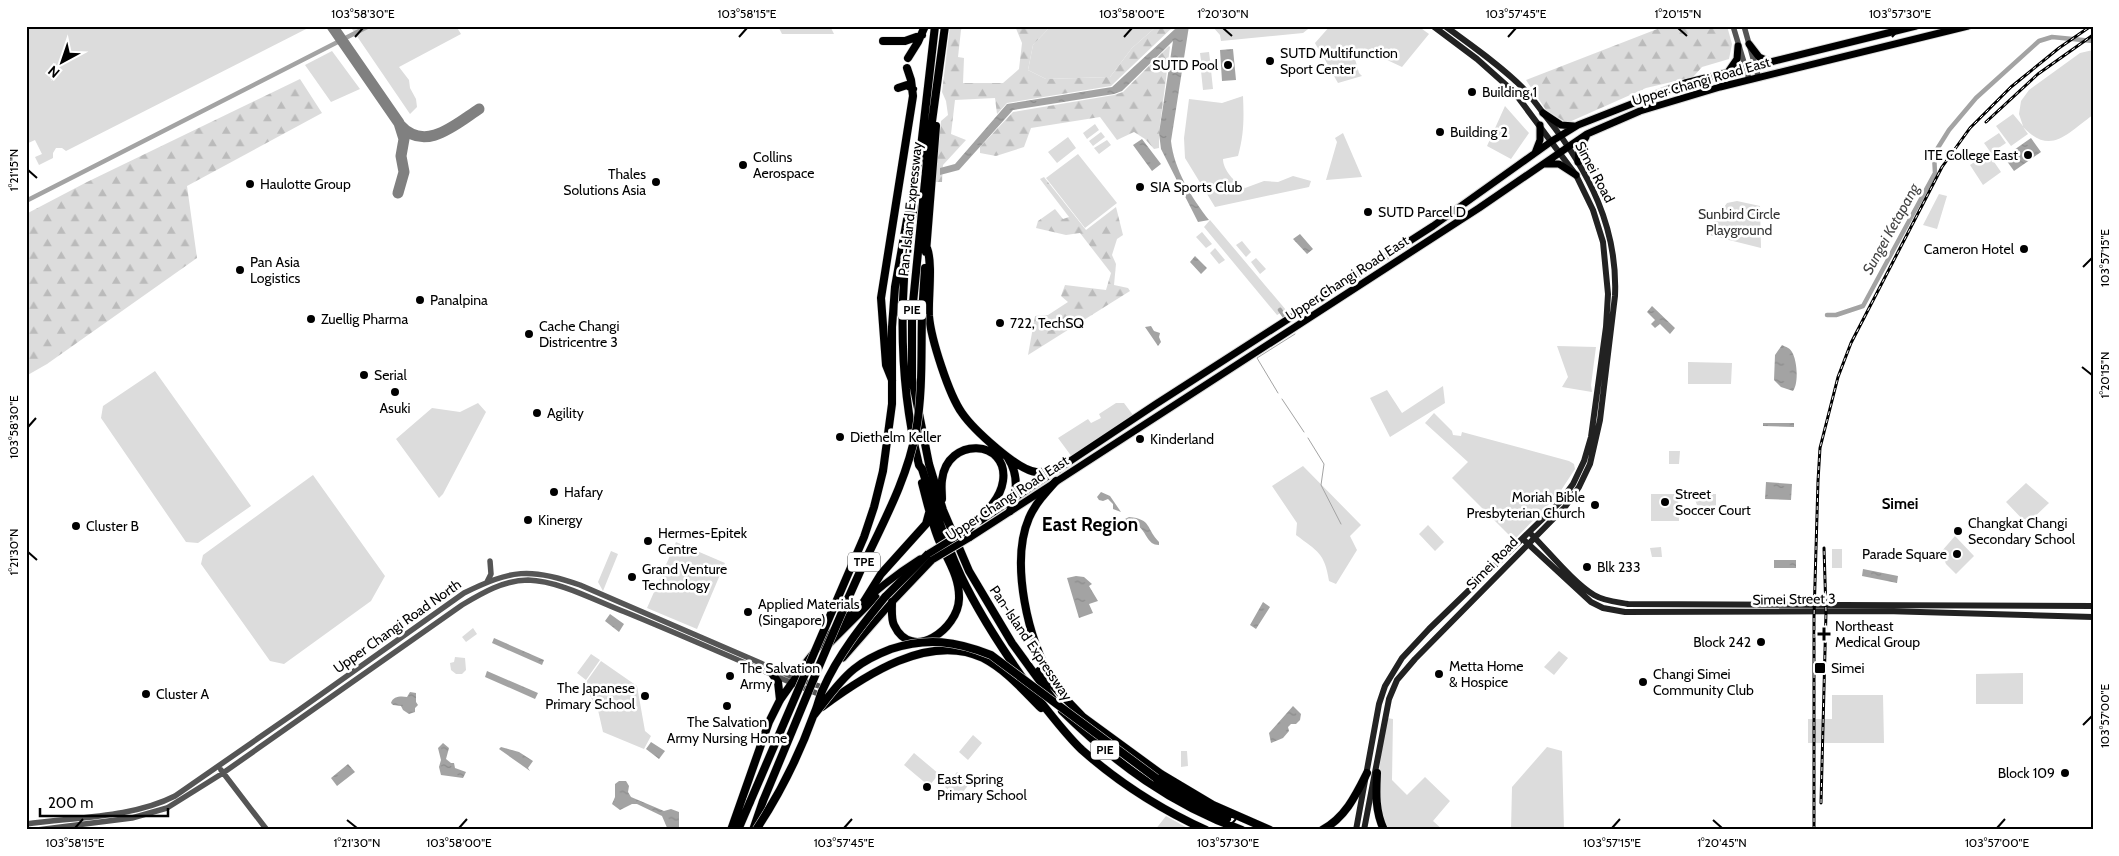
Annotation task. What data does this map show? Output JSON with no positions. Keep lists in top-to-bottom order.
{
  "streets": {
    "highway": ["Pan-Island Expressway", "PIE", "TPE"],
    "main road": ["Upper Changi Road East", "Simei Road", "Simei Street 3"],
    "street": ["Upper Changi Road North"]
  },
  "crossings": [
    ["Upper Changi Road East", "Simei Road"],
    ["Upper Changi Road East", "Upper Changi Road North"],
    ["Simei Road", "Simei Street 3"],
    ["Pan-Island Expressway", "TPE"]
  ],
  "districts": ["Simei", "East Region"],
  "water": ["Sungei Ketapang"],
  "parks": ["Sunbird Circle Playground"],
  "places": {
    "other": [
      "SUTD Multifunction Sport Center",
      "SUTD Pool",
      "Building 1",
      "Building 2",
      "ITE College East",
      "Collins Aerospace",
      "Thales Solutions Asia",
      "Haulotte Group",
      "SIA Sports Club",
      "SUTD Parcel D",
      "Cameron Hotel",
      "Pan Asia Logistics",
      "Panalpina",
      "Zuellig Pharma",
      "722, TechSQ",
      "Cache Changi Districentre 3",
      "Serial",
      "Asuki",
      "Agility",
      "Diethelm Keller",
      "Kinderland",
      "Hafary",
      "Street Soccer Court",
      "Moriah Bible Presbyterian Church",
      "Kinergy",
      "Cluster B",
      "Changkat Changi Secondary School",
      "Hermes-Epitek Centre",
      "Parade Square",
      "Blk 233",
      "Grand Venture Technology",
      "Applied Materials (Singapore)",
      "Block 242",
      "Metta Home & Hospice",
      "The Salvation Army",
      "Changi Simei Community Club",
      "Cluster A",
      "The Japanese Primary School",
      "The Salvation Army Nursing Home",
      "Block 109",
      "East Spring Primary School"
    ],
    "health": ["Northeast Medical Group"],
    "transit": ["Simei"]
  },
  "scale_bar": "200 m",
  "north": "bottom left",
  "coordinates": [
    "103°58'30\"E",
    "103°58'15\"E",
    "103°58'00\"E",
    "1°20'30\"N",
    "103°57'45\"E",
    "1°20'15\"N",
    "103°57'30\"E",
    "1°21'15\"N",
    "103°57'15\"E",
    "1°21'30\"N",
    "103°57'00\"E",
    "1°20'45\"N"
  ]
}
